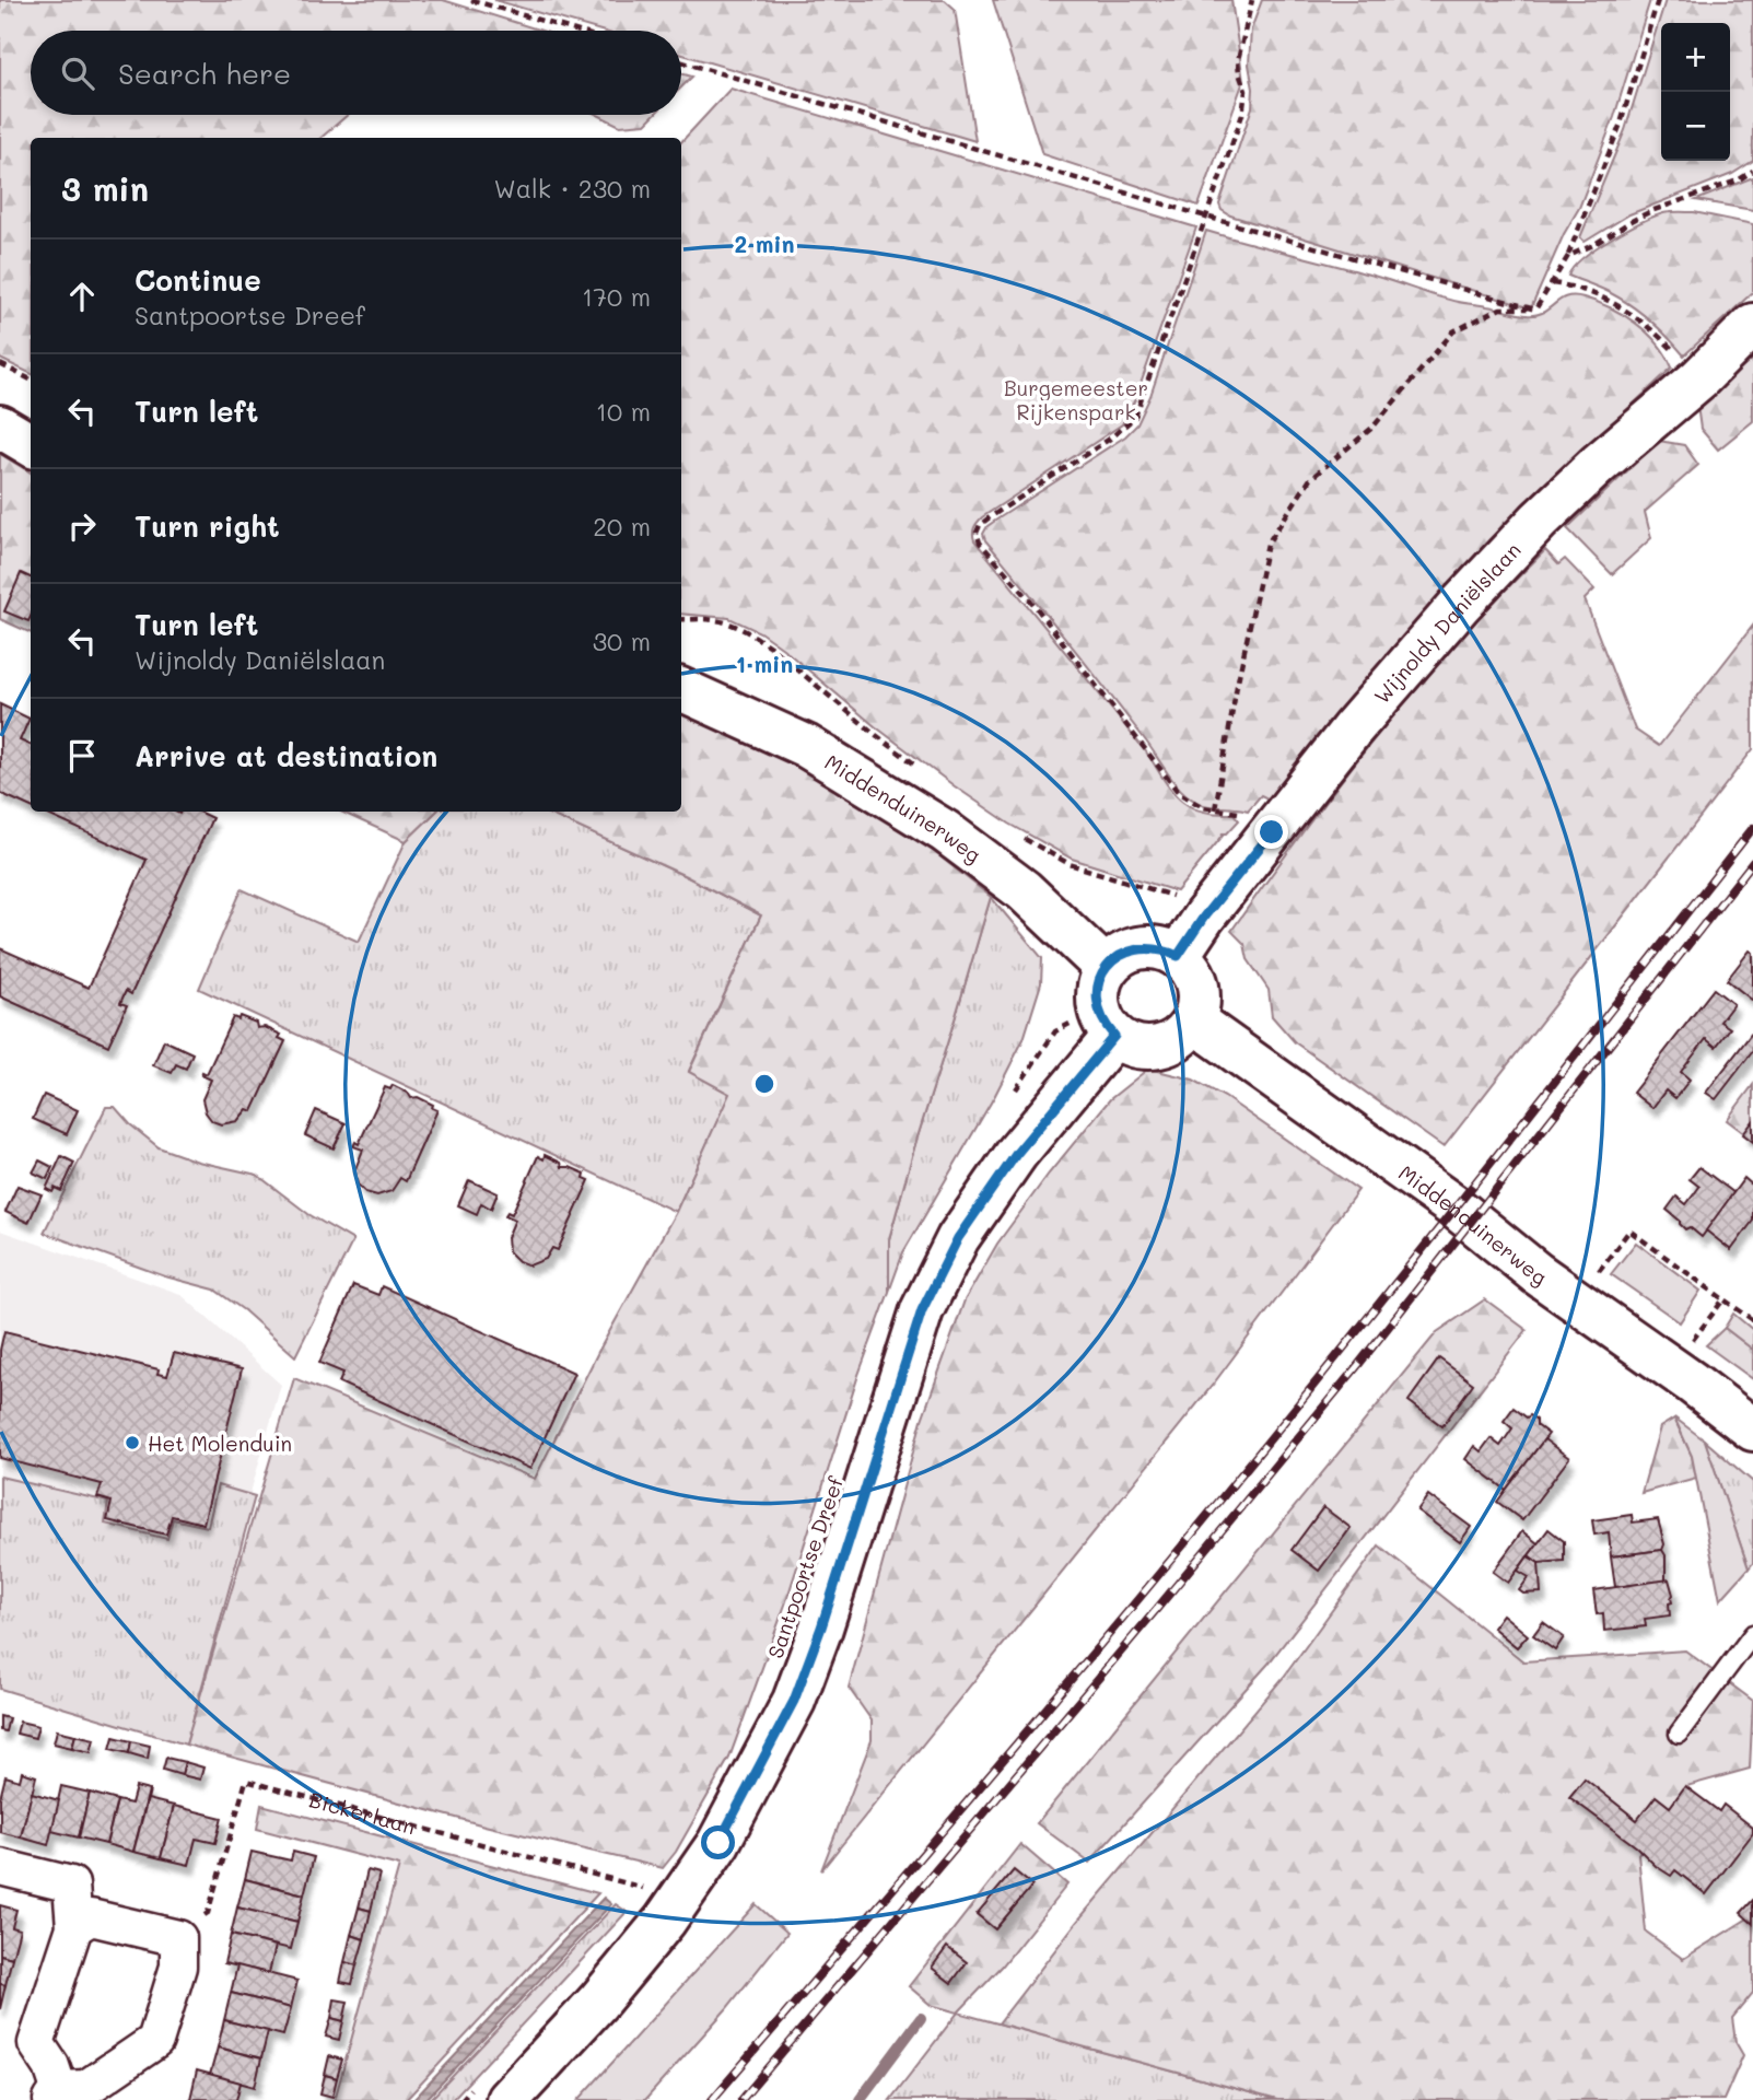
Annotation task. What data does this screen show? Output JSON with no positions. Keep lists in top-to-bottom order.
{
  "streets": {
    "street": ["Wijnoldy Daniëlslaan", "Middenduinerweg", "Santpoortse Dreef"],
    "path": ["Bickerlaan"]
  },
  "crossings": [
    ["Wijnoldy Daniëlslaan", "Middenduinerweg"],
    ["Wijnoldy Daniëlslaan", "Santpoortse Dreef"],
    ["Middenduinerweg", "Santpoortse Dreef"]
  ],
  "parks": ["Burgemeester Rijkenspark"],
  "places": ["Het Molenduin"],
  "page": {
    "map_buttons": ["+", "−"],
    "search": "Search here",
    "heading": ["3 min", "Walk · 230 m"],
    "list": [
      ["Continue", "Santpoortse Dreef", "170 m"],
      ["Turn left", "10 m"],
      ["Turn right", "20 m"],
      ["Turn left", "Wijnoldy Daniëlslaan", "30 m"],
      "Arrive at destination"
    ]
  },
  "rings": ["2 min", "1 min"]
}
